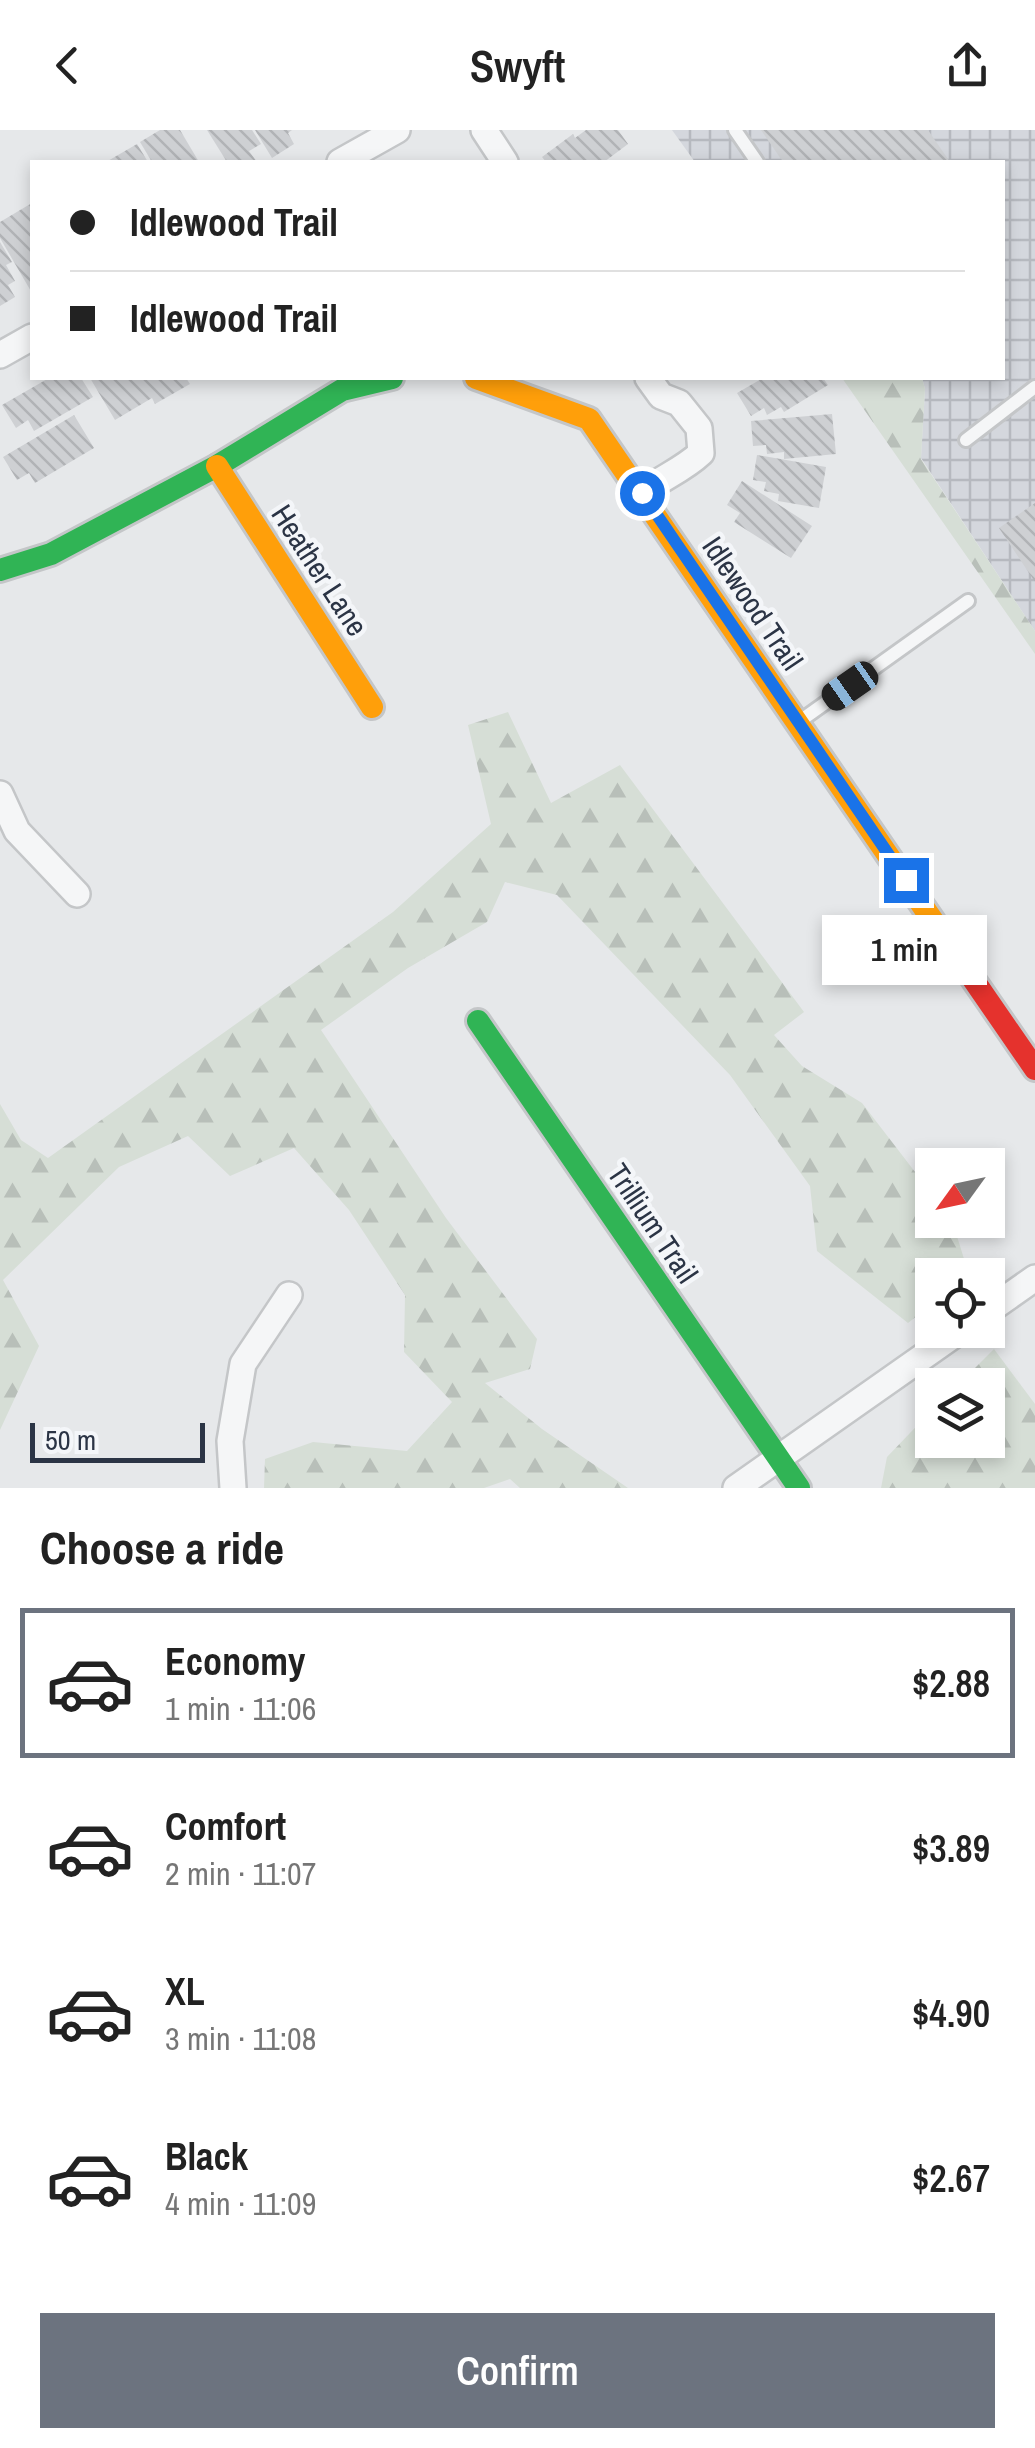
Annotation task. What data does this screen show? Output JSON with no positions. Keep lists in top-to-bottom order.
{
  "streets": {
    "street": ["Heather Lane", "Idlewood Trail", "Trillium Trail"]
  },
  "scale_bar": "50 m",
  "north": "bottom left",
  "page": {
    "header": "Swyft",
    "banner": ["Idlewood Trail", "Idlewood Trail"],
    "bubble": "1 min",
    "scale": "50 m",
    "heading": "Choose a ride",
    "list": [
      {
        "name": "Economy",
        "note": "1 min · 11:06",
        "value": "$2.88"
      },
      {
        "name": "Comfort",
        "note": "2 min · 11:07",
        "value": "$3.89"
      },
      {
        "name": "XL",
        "note": "3 min · 11:08",
        "value": "$4.90"
      },
      {
        "name": "Black",
        "note": "4 min · 11:09",
        "value": "$2.67"
      }
    ],
    "buttons": "Confirm"
  }
}
